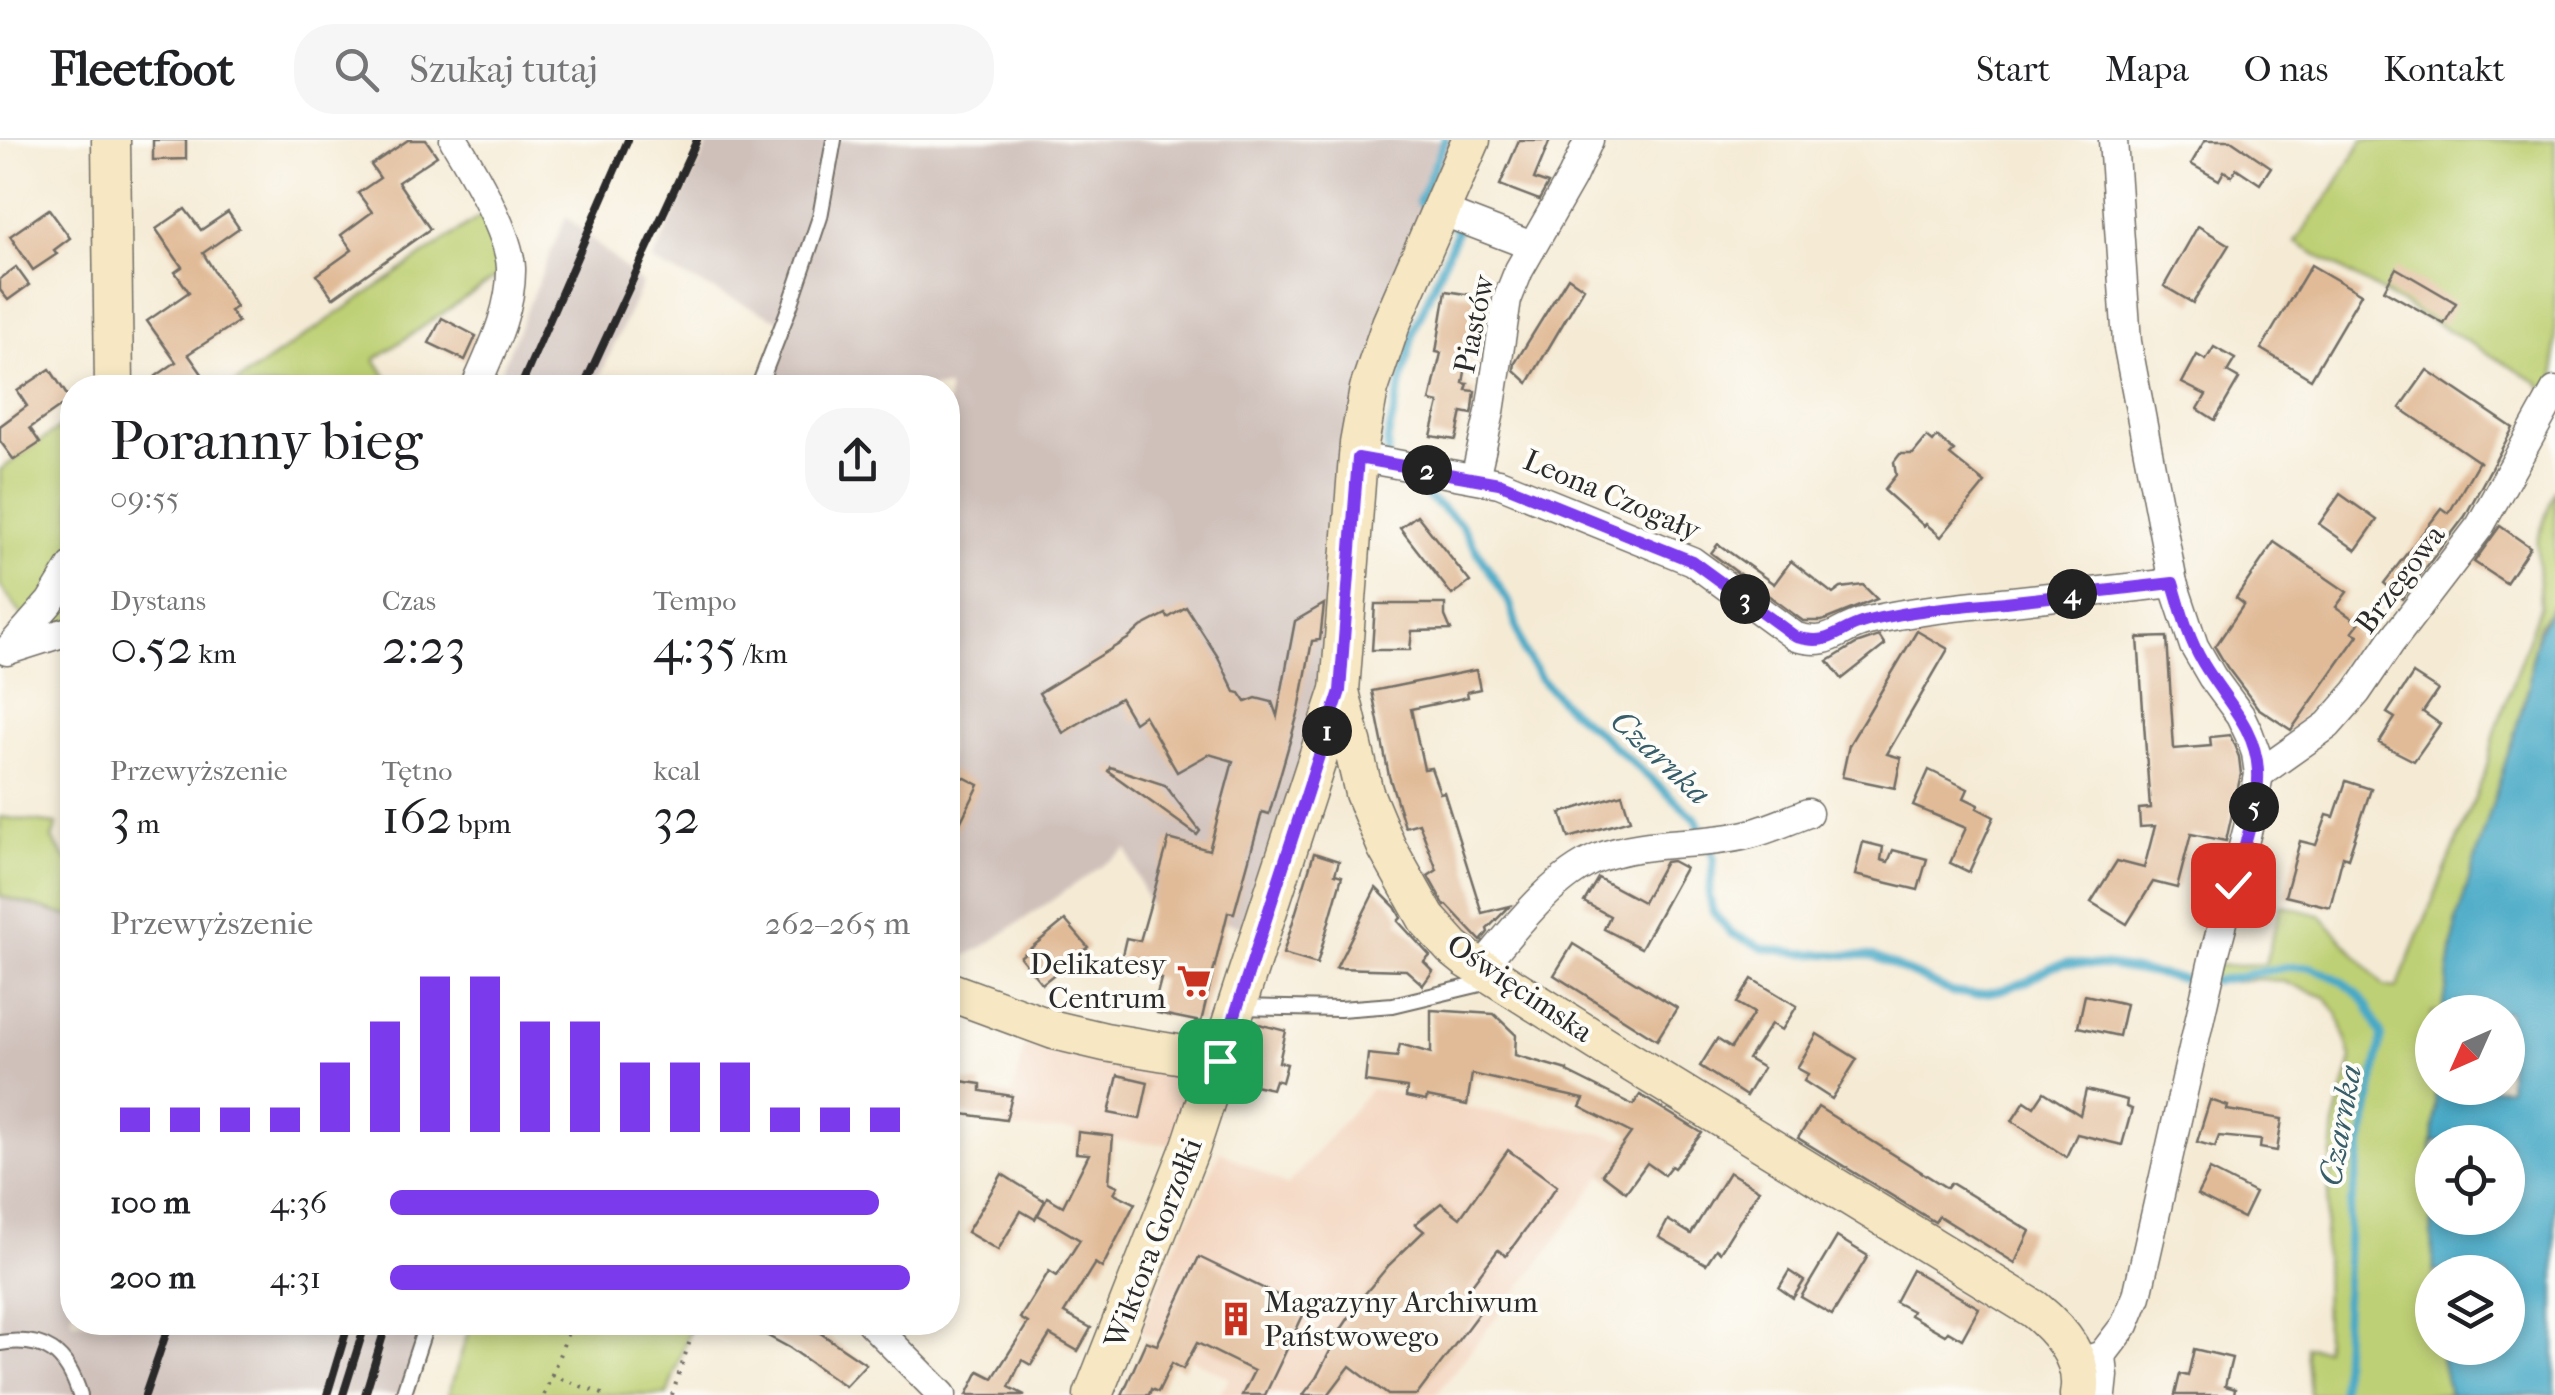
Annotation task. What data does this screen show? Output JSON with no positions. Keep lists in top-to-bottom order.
{
  "streets": {
    "main road": ["Oświęcimska", "Wiktora Gorzołki"],
    "street": ["Piastów", "Leona Czogały", "Brzegowa"]
  },
  "crossings": [
    ["Piastów", "Leona Czogały"],
    ["Leona Czogały", "Oświęcimska"],
    ["Oświęcimska", "Wiktora Gorzołki"]
  ],
  "water": ["Czarnka"],
  "places": {
    "supermarket": ["Delikatesy Centrum"],
    "building": ["Magazyny Archiwum Państwowego"]
  },
  "north": "bottom left",
  "page": {
    "header": "Fleetfoot",
    "search": "Szukaj tutaj",
    "nav": [
      "Start",
      "Mapa",
      "O nas",
      "Kontakt"
    ],
    "heading": ["Poranny bieg", "09:55"],
    "pins": [
      "2",
      "4",
      "3",
      "1",
      "5"
    ],
    "stats": [
      ["Dystans", "0.52 km"],
      ["Czas", "2:23"],
      ["Tempo", "4:35 /km"],
      ["Przewyższenie", "3 m"],
      ["Tętno", "162 bpm"],
      ["kcal", "32"]
    ],
    "chart": ["Przewyższenie", "262–265 m"],
    "list": [
      {
        "name": "100 m",
        "note": "4:36"
      },
      {
        "name": "200 m",
        "note": "4:31"
      }
    ]
  }
}
